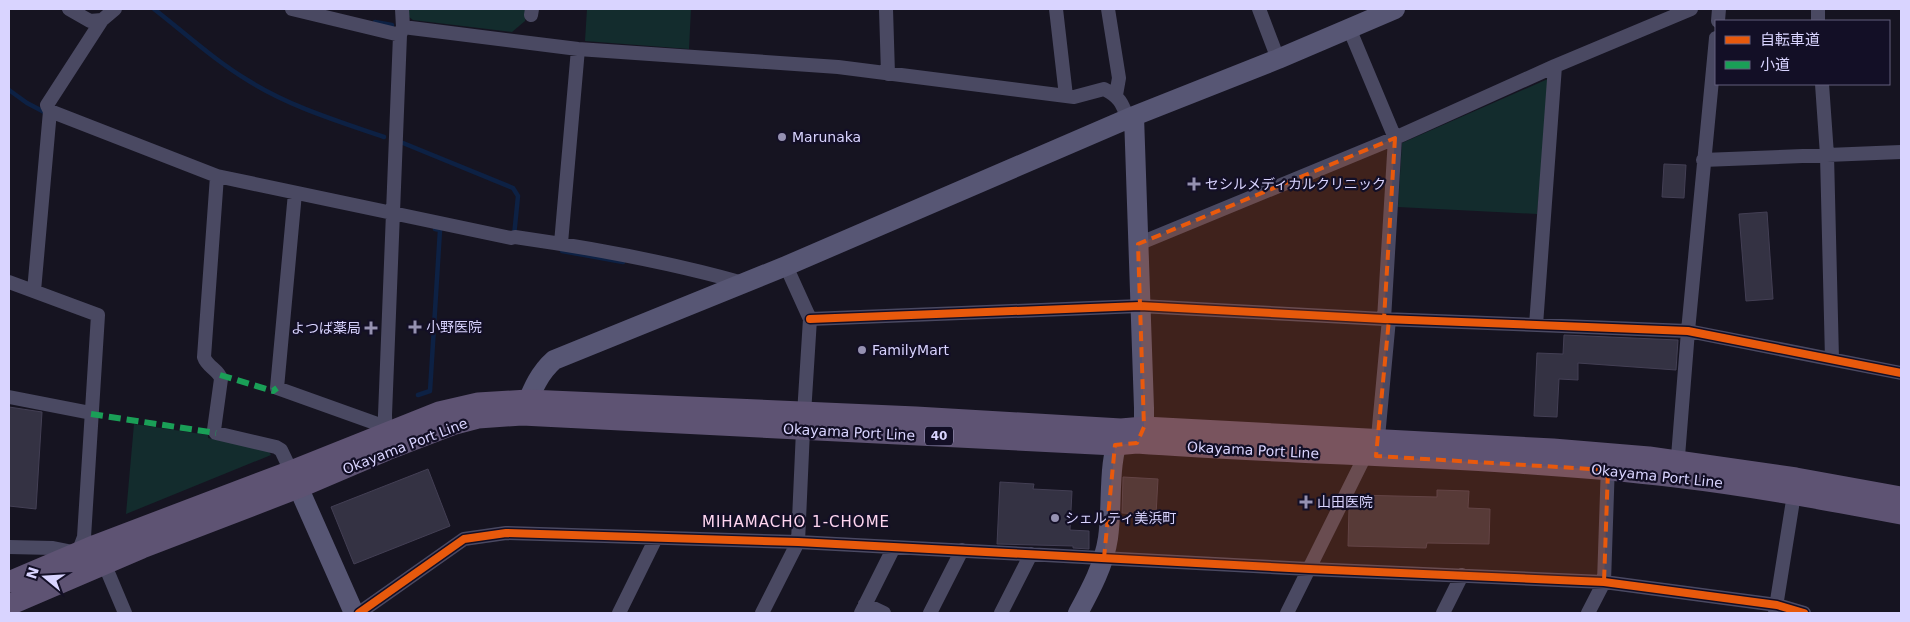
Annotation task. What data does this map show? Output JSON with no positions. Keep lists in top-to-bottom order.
{
  "streets": {
    "main road": ["Okayama Port Line", "40"]
  },
  "districts": ["MIHAMACHO 1-CHOME"],
  "places": {
    "other": ["Marunaka", "FamilyMart", "シェルティ美浜町"],
    "health": [
      "セシルメディカルクリニック",
      "小野医院",
      "よつば薬局",
      "山田医院"
    ]
  },
  "legend": ["自転車道", "小道"],
  "north": "left"
}
